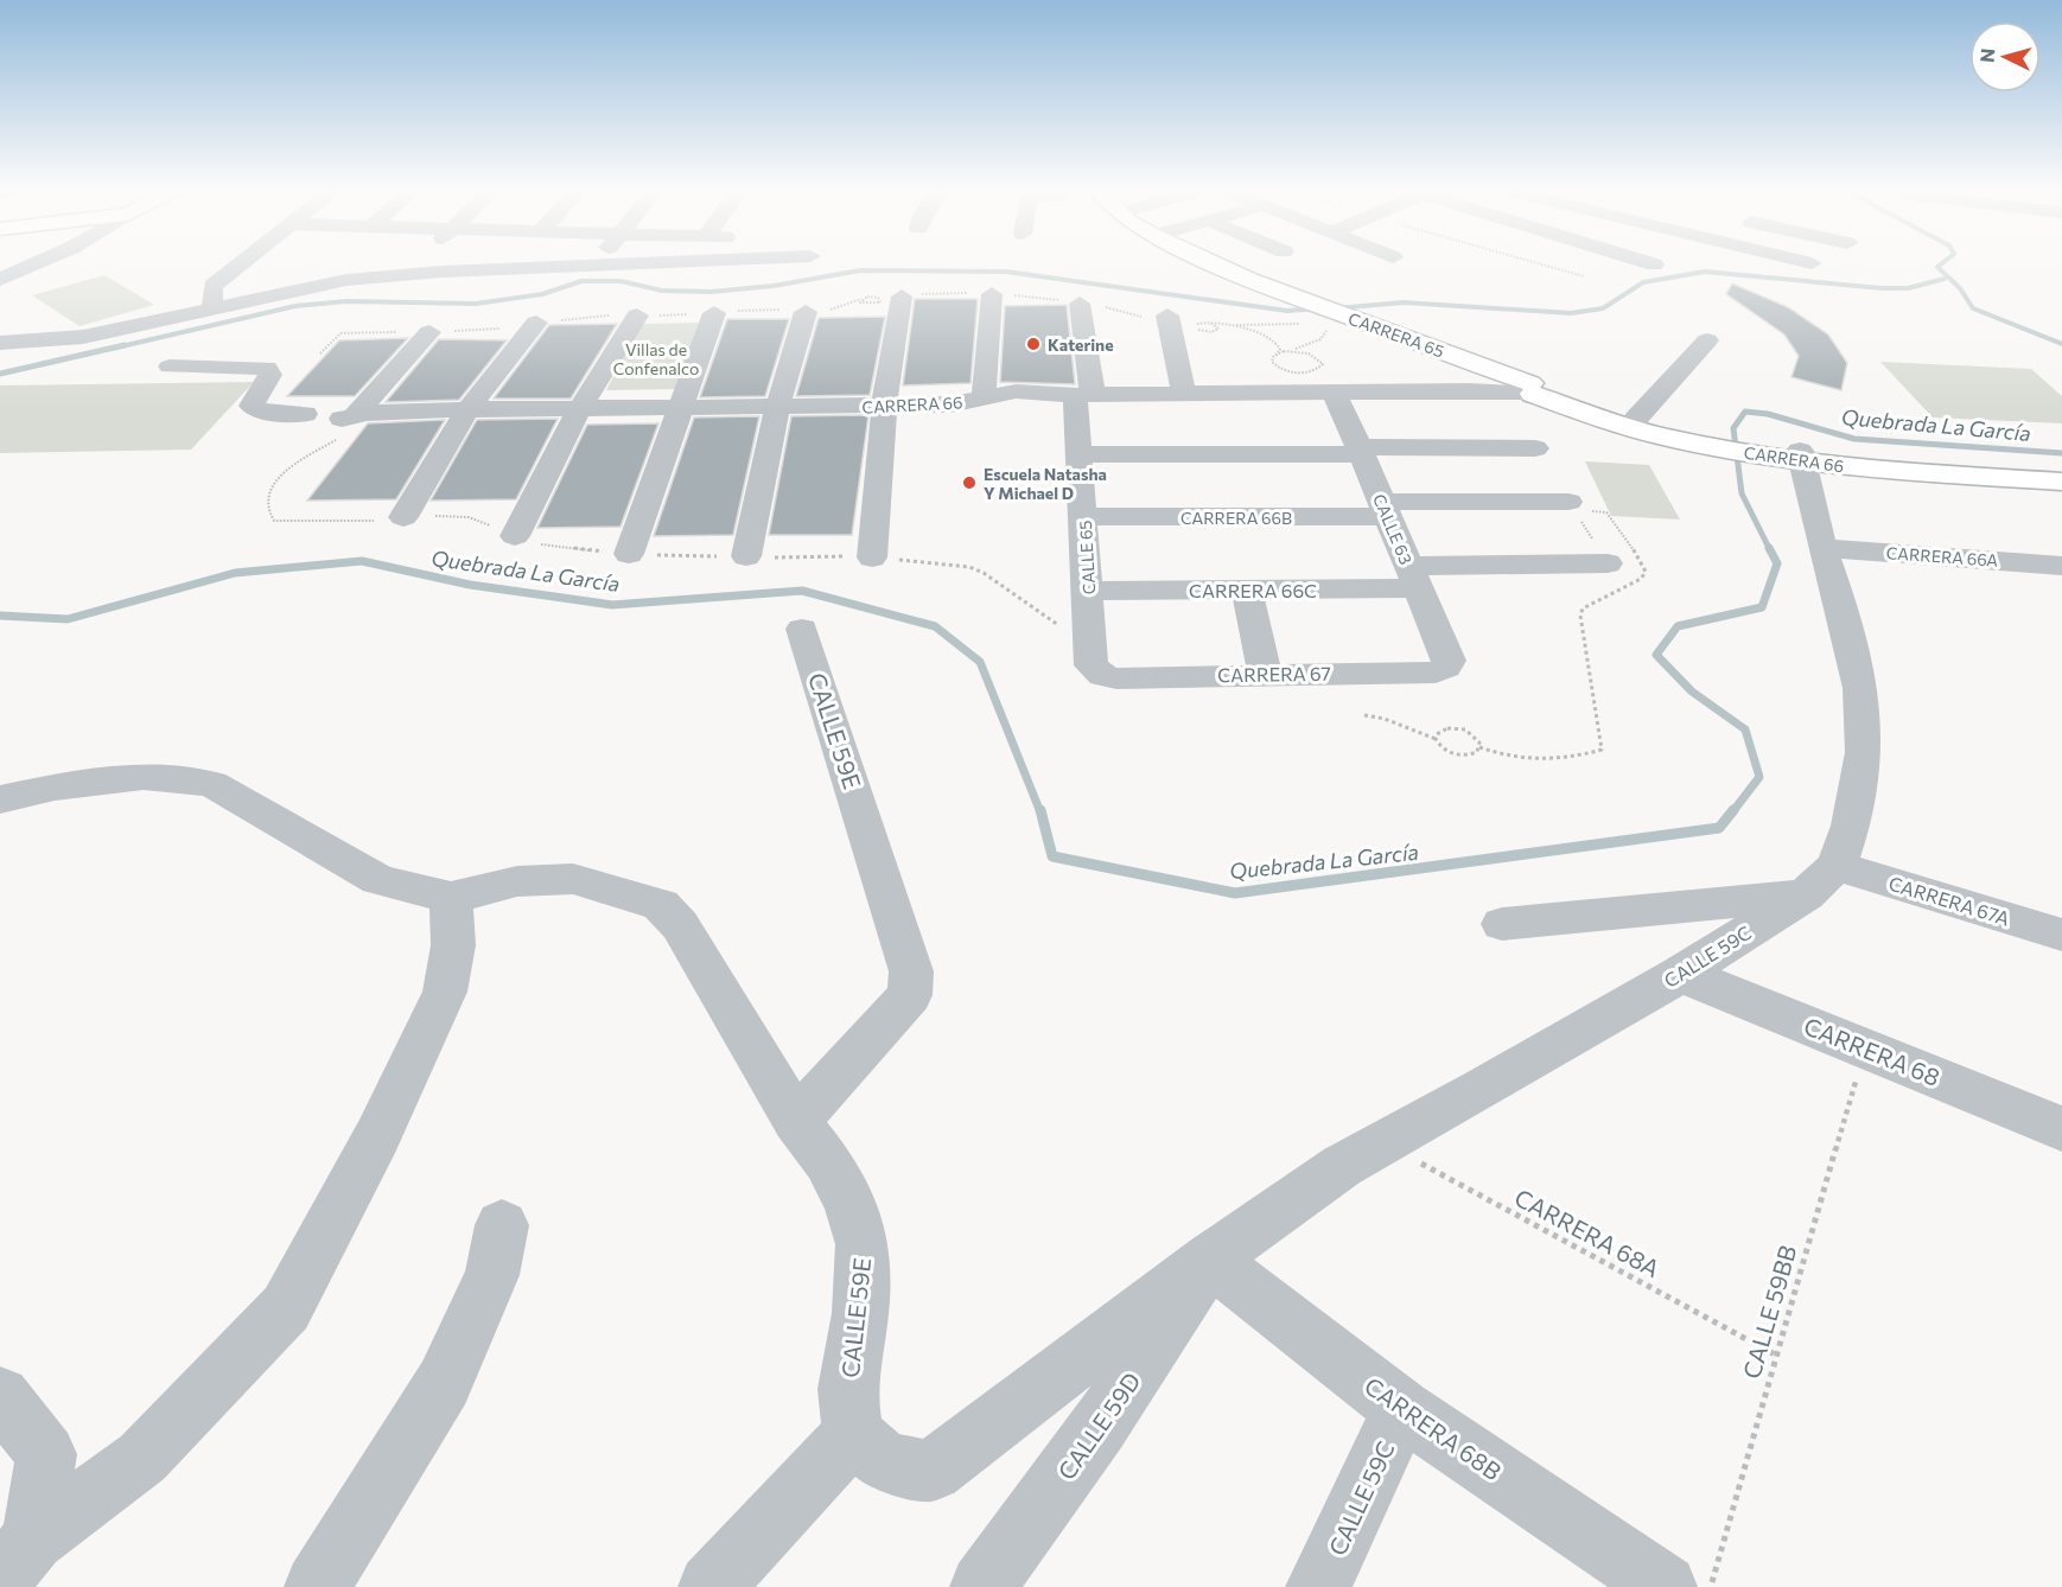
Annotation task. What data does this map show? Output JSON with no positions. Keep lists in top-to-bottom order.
{
  "streets": {
    "main road": ["CARRERA 65", "CARRERA 66"],
    "street": [
      "CARRERA 66B",
      "CALLE 63",
      "CARRERA 66A",
      "CALLE 65",
      "CARRERA 66C",
      "CARRERA 67",
      "CALLE 59E",
      "CARRERA 67A",
      "CALLE 59C",
      "CARRERA 68",
      "CALLE 59D",
      "CARRERA 68B"
    ],
    "path": ["CARRERA 68A", "CALLE 59BB"]
  },
  "crossings": [
    ["CARRERA 65", "CARRERA 66"],
    ["CARRERA 66", "CALLE 63"],
    ["CARRERA 66", "CALLE 65"],
    ["CARRERA 66", "CALLE 59C"],
    ["CARRERA 66B", "CALLE 63"],
    ["CARRERA 66B", "CALLE 65"],
    ["CALLE 63", "CARRERA 66C"],
    ["CALLE 63", "CARRERA 67"],
    ["CARRERA 66A", "CALLE 59C"],
    ["CALLE 65", "CARRERA 66C"],
    ["CALLE 65", "CARRERA 67"],
    ["CARRERA 67A", "CALLE 59C"],
    ["CALLE 59C", "CARRERA 68"],
    ["CALLE 59C", "CARRERA 68A"],
    ["CALLE 59C", "CALLE 59D"],
    ["CALLE 59C", "CARRERA 68B"],
    ["CARRERA 68", "CALLE 59BB"],
    ["CARRERA 68A", "CALLE 59BB"],
    ["CALLE 59D", "CARRERA 68B"]
  ],
  "water": ["Quebrada La García"],
  "parks": ["Villas de Confenalco"],
  "places": ["Katerine", "Escuela Natasha Y Michael D"],
  "north": "left"
}
